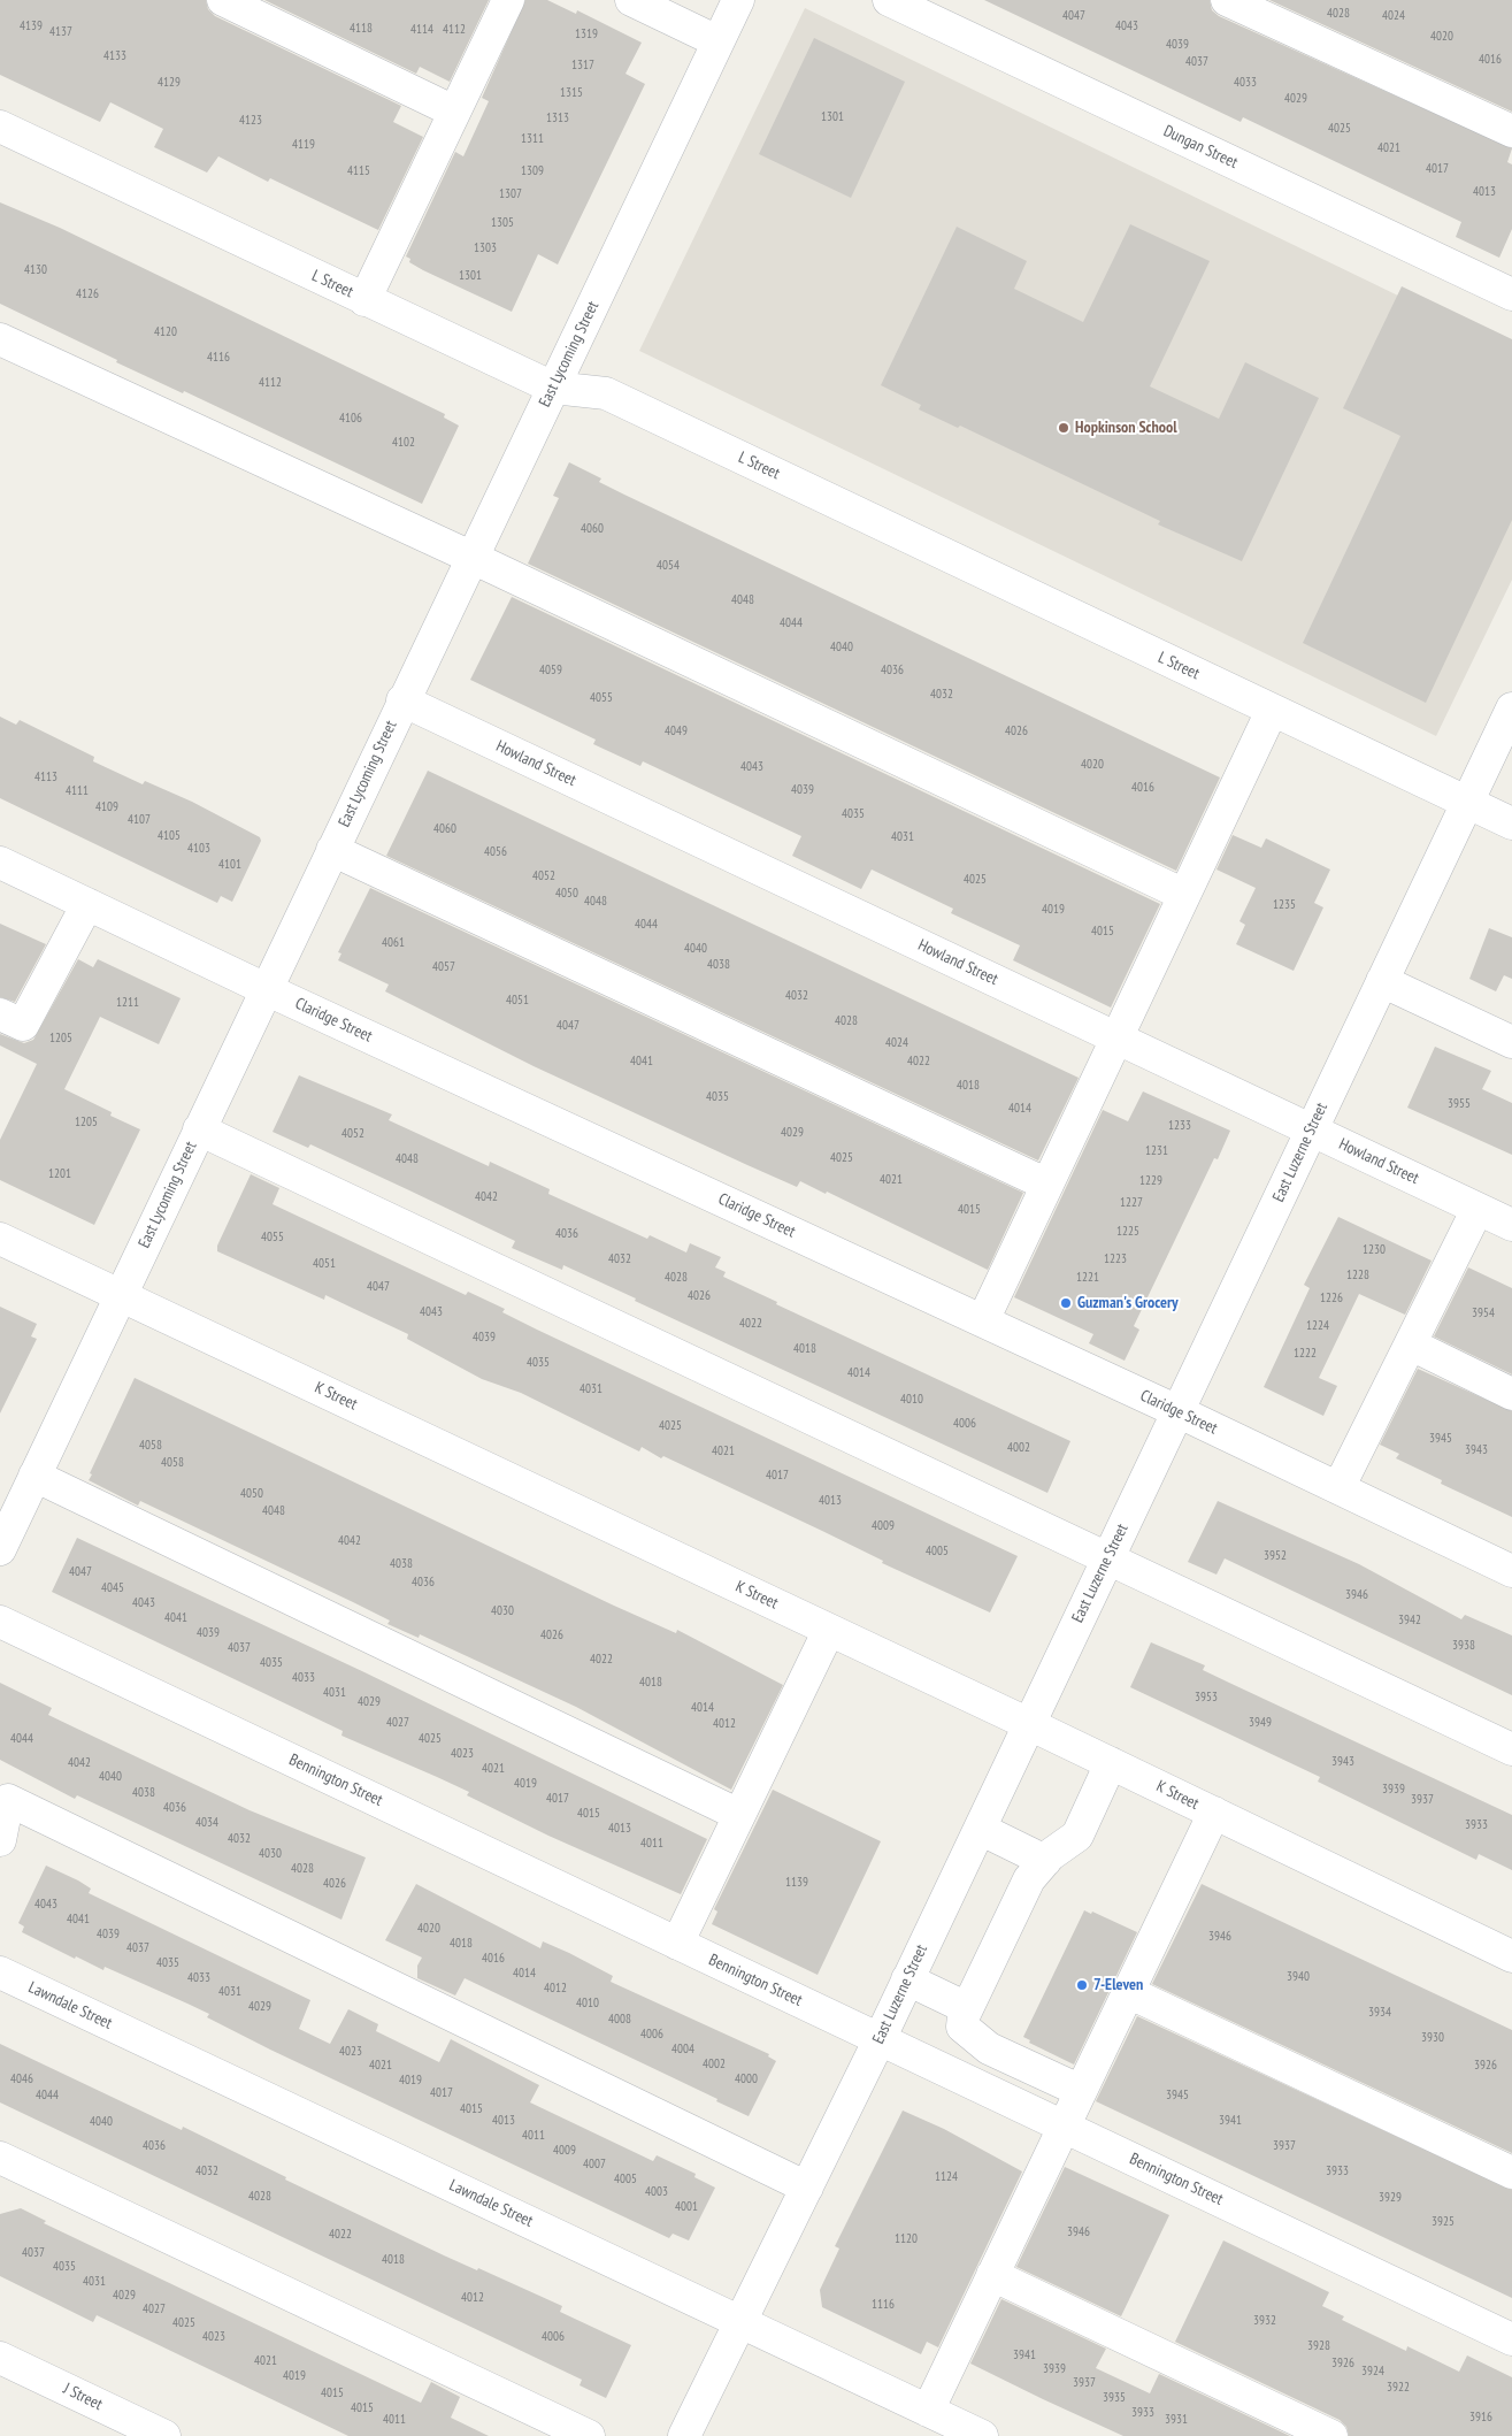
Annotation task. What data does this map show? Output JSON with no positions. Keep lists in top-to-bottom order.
{
  "streets": {
    "street": [
      "Dungan Street",
      "L Street",
      "East Lycoming Street",
      "Howland Street",
      "Claridge Street",
      "East Luzerne Street",
      "K Street",
      "Bennington Street",
      "Lawndale Street",
      "J Street"
    ]
  },
  "crossings": [
    ["L Street", "East Lycoming Street"],
    ["L Street", "East Luzerne Street"],
    ["East Lycoming Street", "Howland Street"],
    ["East Lycoming Street", "Claridge Street"],
    ["East Lycoming Street", "K Street"],
    ["Howland Street", "East Luzerne Street"],
    ["Claridge Street", "East Luzerne Street"],
    ["East Luzerne Street", "K Street"],
    ["East Luzerne Street", "Bennington Street"],
    ["East Luzerne Street", "Lawndale Street"]
  ],
  "places": ["Hopkinson School", "Guzman's Grocery", "7-Eleven"],
  "house_numbers": [
    "4028",
    "4047",
    "4024",
    "4139",
    "4043",
    "4118",
    "4114",
    "4112",
    "4137",
    "1319",
    "4020",
    "4039",
    "4133",
    "4016",
    "4037",
    "1317",
    "4129",
    "4033",
    "1315",
    "4029",
    "1301",
    "1313",
    "4123",
    "4025",
    "1311",
    "4119",
    "4021",
    "4017",
    "4115",
    "1309",
    "4013",
    "1307",
    "1305",
    "1303",
    "4130",
    "1301",
    "4126",
    "4120",
    "4116",
    "4112",
    "4106",
    "4102",
    "4060",
    "4054",
    "4048",
    "4044",
    "4040",
    "4059",
    "4036",
    "4032",
    "4055",
    "4049",
    "4026",
    "4020",
    "4043",
    "4113",
    "4016",
    "4039",
    "4111",
    "4109",
    "4035",
    "4107",
    "4060",
    "4105",
    "4031",
    "4103",
    "4056",
    "4101",
    "4052",
    "4025",
    "4050",
    "4048",
    "1235",
    "4019",
    "4044",
    "4015",
    "4061",
    "4040",
    "4038",
    "4057",
    "4032",
    "4051",
    "1211",
    "4028",
    "4047",
    "1205",
    "4024",
    "4041",
    "4022",
    "4018",
    "4035",
    "3955",
    "4014",
    "1205",
    "1233",
    "4029",
    "4052",
    "1231",
    "4025",
    "4048",
    "1201",
    "4021",
    "1229",
    "4042",
    "1227",
    "4015",
    "1225",
    "4036",
    "4055",
    "1230",
    "4032",
    "1223",
    "4051",
    "1228",
    "4028",
    "1221",
    "4047",
    "4026",
    "1226",
    "4043",
    "3954",
    "4022",
    "1224",
    "4039",
    "4018",
    "1222",
    "4035",
    "4014",
    "4031",
    "4010",
    "4006",
    "4025",
    "3945",
    "4058",
    "4002",
    "3943",
    "4021",
    "4058",
    "4017",
    "4050",
    "4013",
    "4048",
    "4009",
    "4042",
    "4005",
    "3952",
    "4038",
    "4047",
    "4036",
    "4045",
    "3946",
    "4043",
    "4030",
    "4041",
    "3942",
    "4039",
    "4026",
    "3938",
    "4037",
    "4022",
    "4035",
    "4033",
    "4018",
    "4031",
    "3953",
    "4029",
    "4014",
    "4027",
    "3949",
    "4012",
    "4044",
    "4025",
    "4023",
    "3943",
    "4042",
    "4021",
    "4040",
    "4019",
    "3939",
    "4038",
    "4017",
    "3937",
    "4036",
    "4015",
    "4034",
    "3933",
    "4013",
    "4032",
    "4011",
    "4030",
    "4028",
    "1139",
    "4026",
    "4043",
    "4041",
    "4020",
    "4039",
    "3946",
    "4018",
    "4037",
    "4016",
    "4035",
    "4014",
    "3940",
    "4033",
    "4012",
    "4031",
    "4010",
    "4029",
    "3934",
    "4008",
    "4006",
    "3930",
    "4004",
    "4023",
    "4002",
    "4021",
    "3926",
    "4046",
    "4000",
    "4019",
    "4017",
    "4044",
    "3945",
    "4015",
    "4013",
    "3941",
    "4040",
    "4011",
    "4036",
    "3937",
    "4009",
    "4007",
    "4032",
    "3933",
    "1124",
    "4005",
    "4003",
    "4028",
    "3929",
    "4001",
    "3925",
    "3946",
    "4022",
    "1120",
    "4037",
    "4018",
    "4035",
    "4031",
    "4029",
    "4012",
    "1116",
    "4027",
    "3932",
    "4025",
    "4023",
    "4006",
    "3928",
    "3941",
    "4021",
    "3926",
    "3939",
    "3924",
    "4019",
    "3937",
    "3922",
    "4015",
    "3935",
    "4015",
    "3933",
    "3916",
    "4011",
    "3931"
  ]
}
